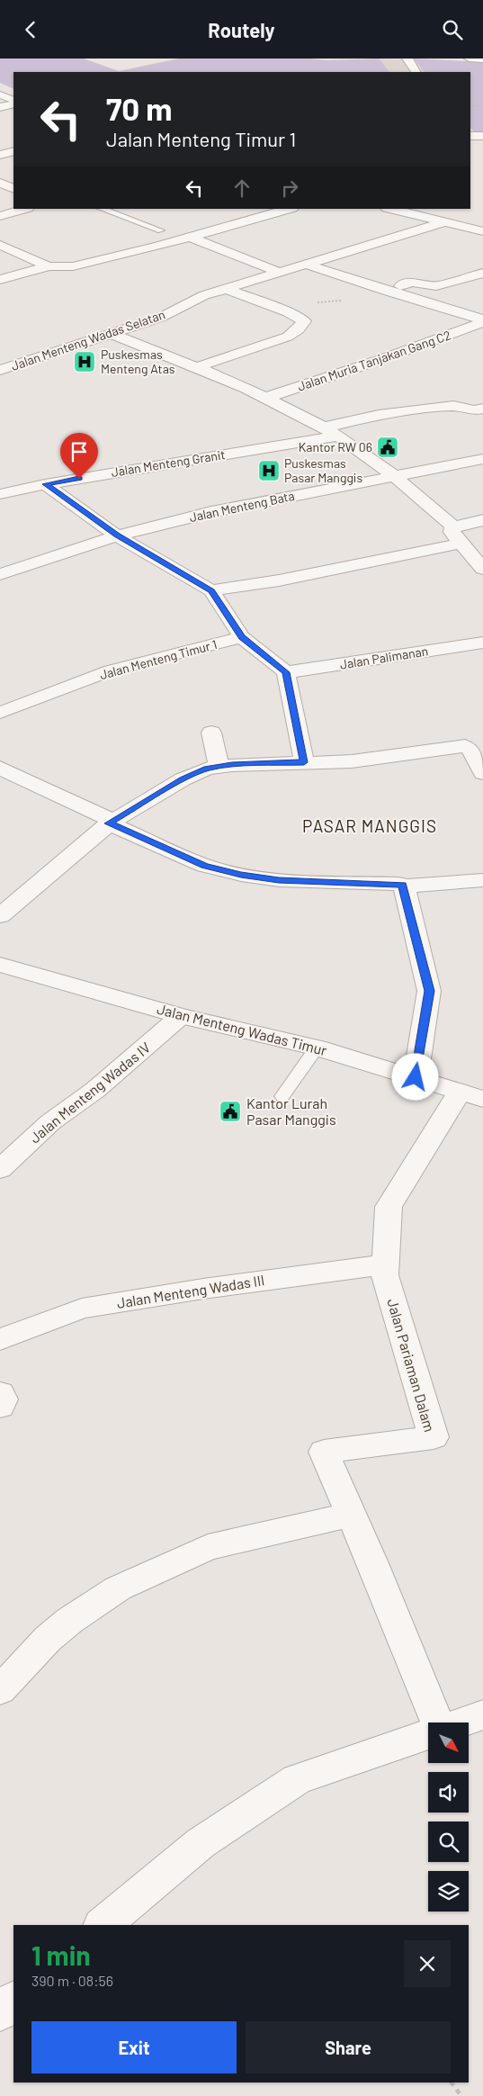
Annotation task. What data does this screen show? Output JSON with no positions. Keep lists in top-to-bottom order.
{
  "streets": {
    "street": [
      "Jalan Menteng Wadas Selatan",
      "Jalan Muria Tanjakan Gang C2",
      "Jalan Menteng Granit",
      "Jalan Menteng Bata",
      "Jalan Palimanan",
      "Jalan Menteng Timur 1",
      "Jalan Menteng Wadas Timur",
      "Jalan Menteng Wadas IV",
      "Jalan Menteng Wadas III",
      "Jalan Pariaman Dalam"
    ]
  },
  "crossings": [
    ["Jalan Menteng Wadas Timur", "Jalan Menteng Wadas IV"],
    ["Jalan Menteng Wadas Timur", "Jalan Pariaman Dalam"],
    ["Jalan Menteng Wadas III", "Jalan Pariaman Dalam"]
  ],
  "districts": ["PASAR MANGGIS"],
  "places": {
    "hospital": ["Puskesmas Menteng Atas", "Puskesmas Pasar Manggis"],
    "public building": ["Kantor RW 06", "Kantor Lurah Pasar Manggis"]
  },
  "north": "bottom right",
  "page": {
    "header": "Routely",
    "turn": ["70 m", "Jalan Menteng Timur 1"],
    "heading": ["1 min", "390 m · 08:56"],
    "buttons": ["Exit", "Share"]
  }
}
